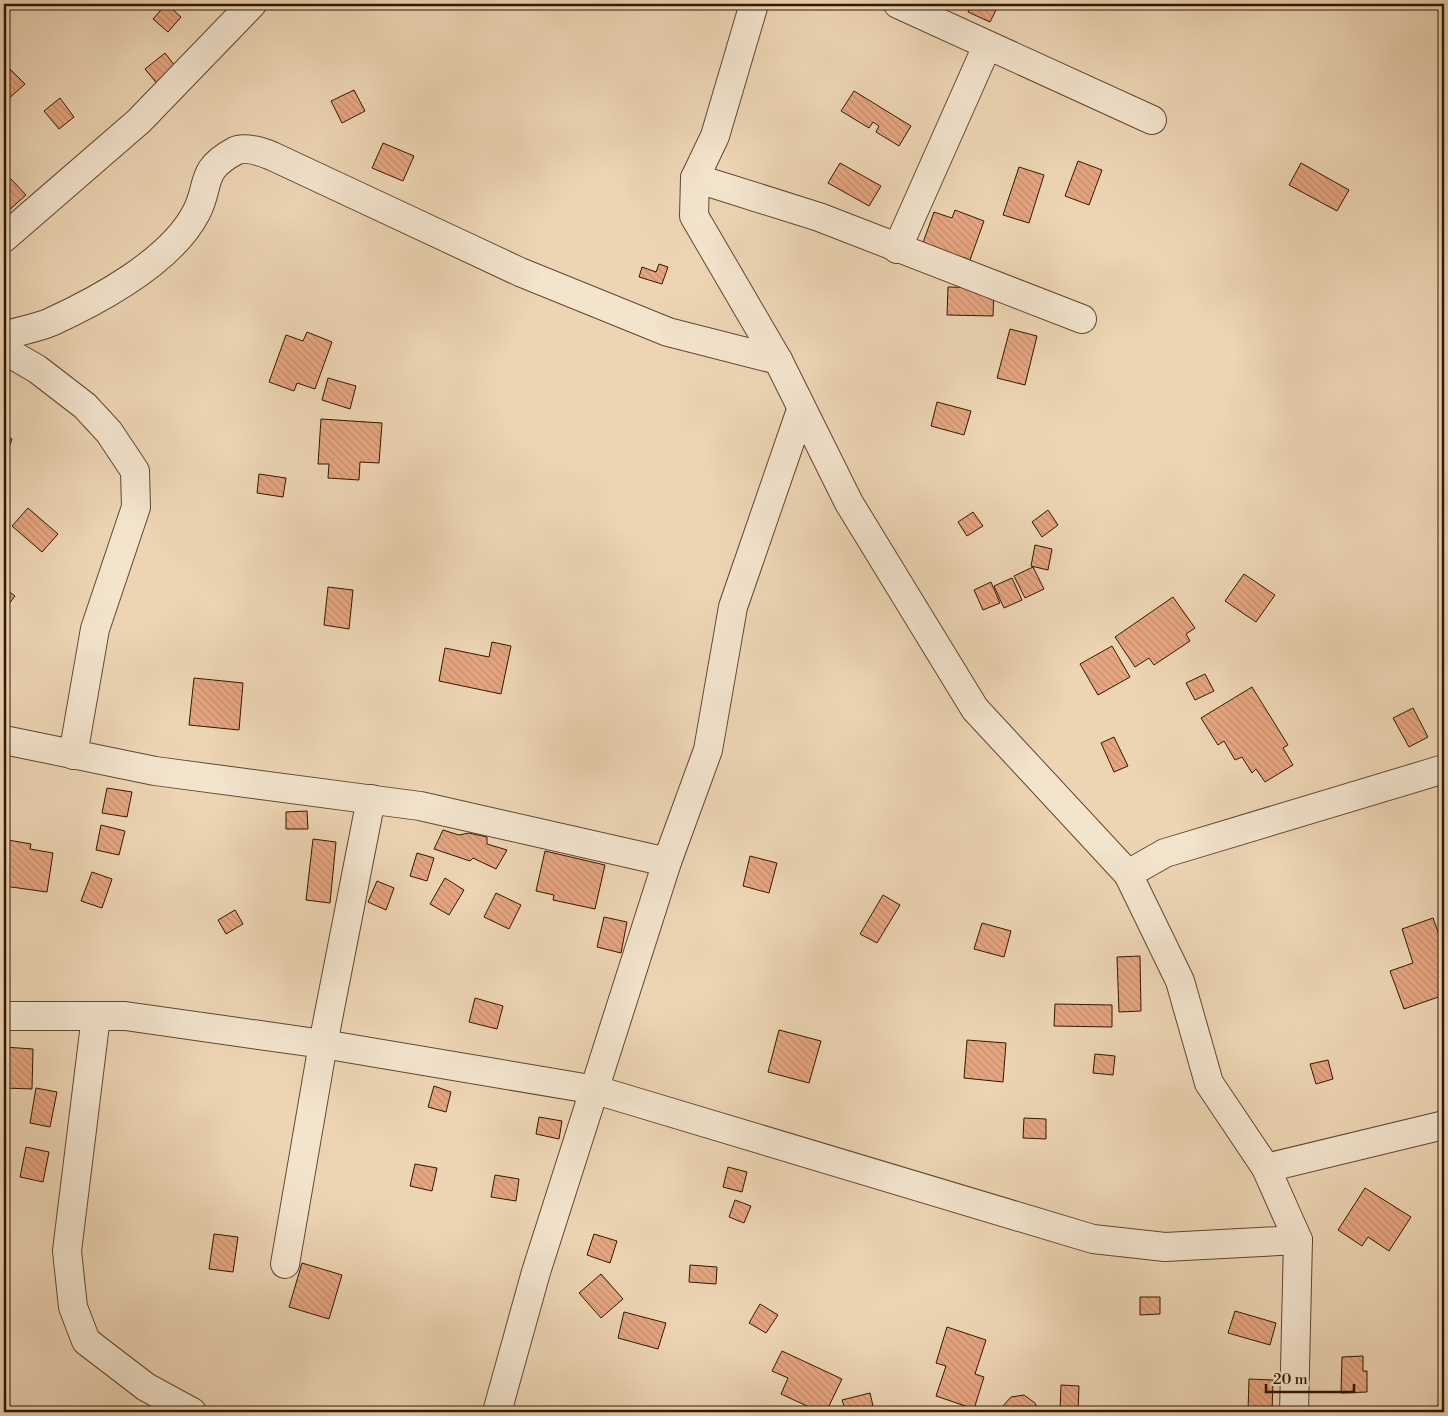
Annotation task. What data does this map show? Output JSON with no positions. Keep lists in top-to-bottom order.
{
  "scale_bar": "20 m"
}
